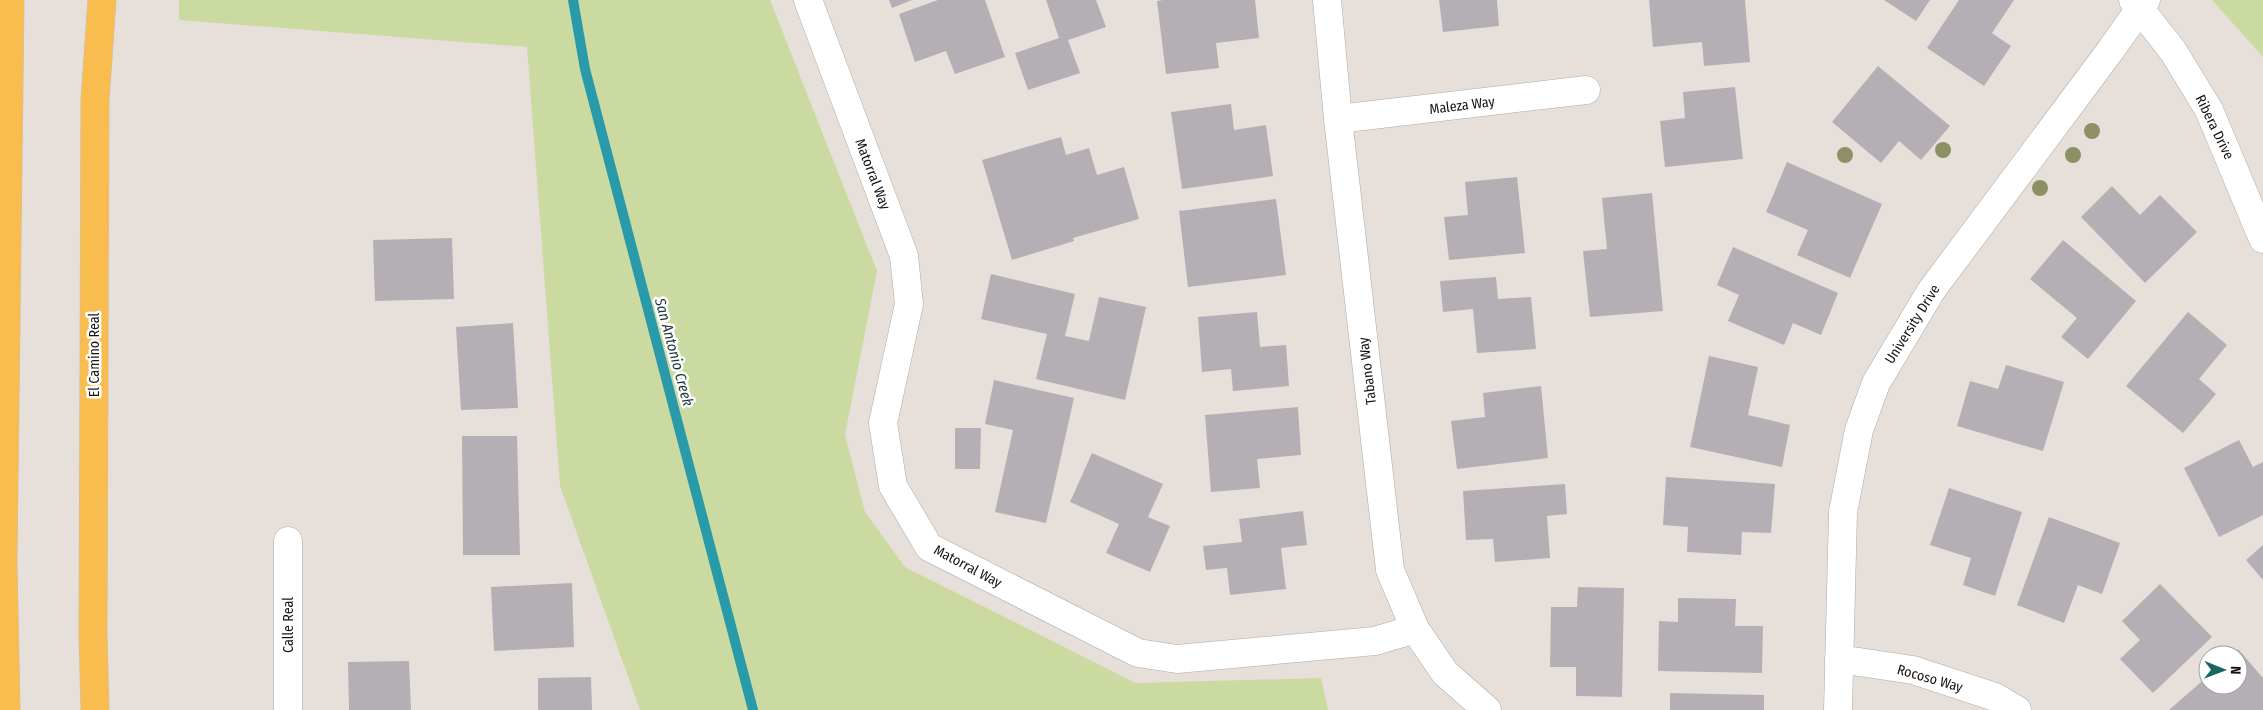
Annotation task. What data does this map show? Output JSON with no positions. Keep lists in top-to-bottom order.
{
  "streets": {
    "highway": ["El Camino Real"],
    "street": [
      "Maleza Way",
      "Ribera Drive",
      "Matorral Way",
      "University Drive",
      "Tabano Way",
      "Calle Real",
      "Rocoso Way"
    ]
  },
  "crossings": [
    ["Maleza Way", "Tabano Way"],
    ["Ribera Drive", "University Drive"],
    ["Matorral Way", "Tabano Way"],
    ["University Drive", "Rocoso Way"]
  ],
  "water": ["San Antonio Creek"],
  "north": "right"
}
